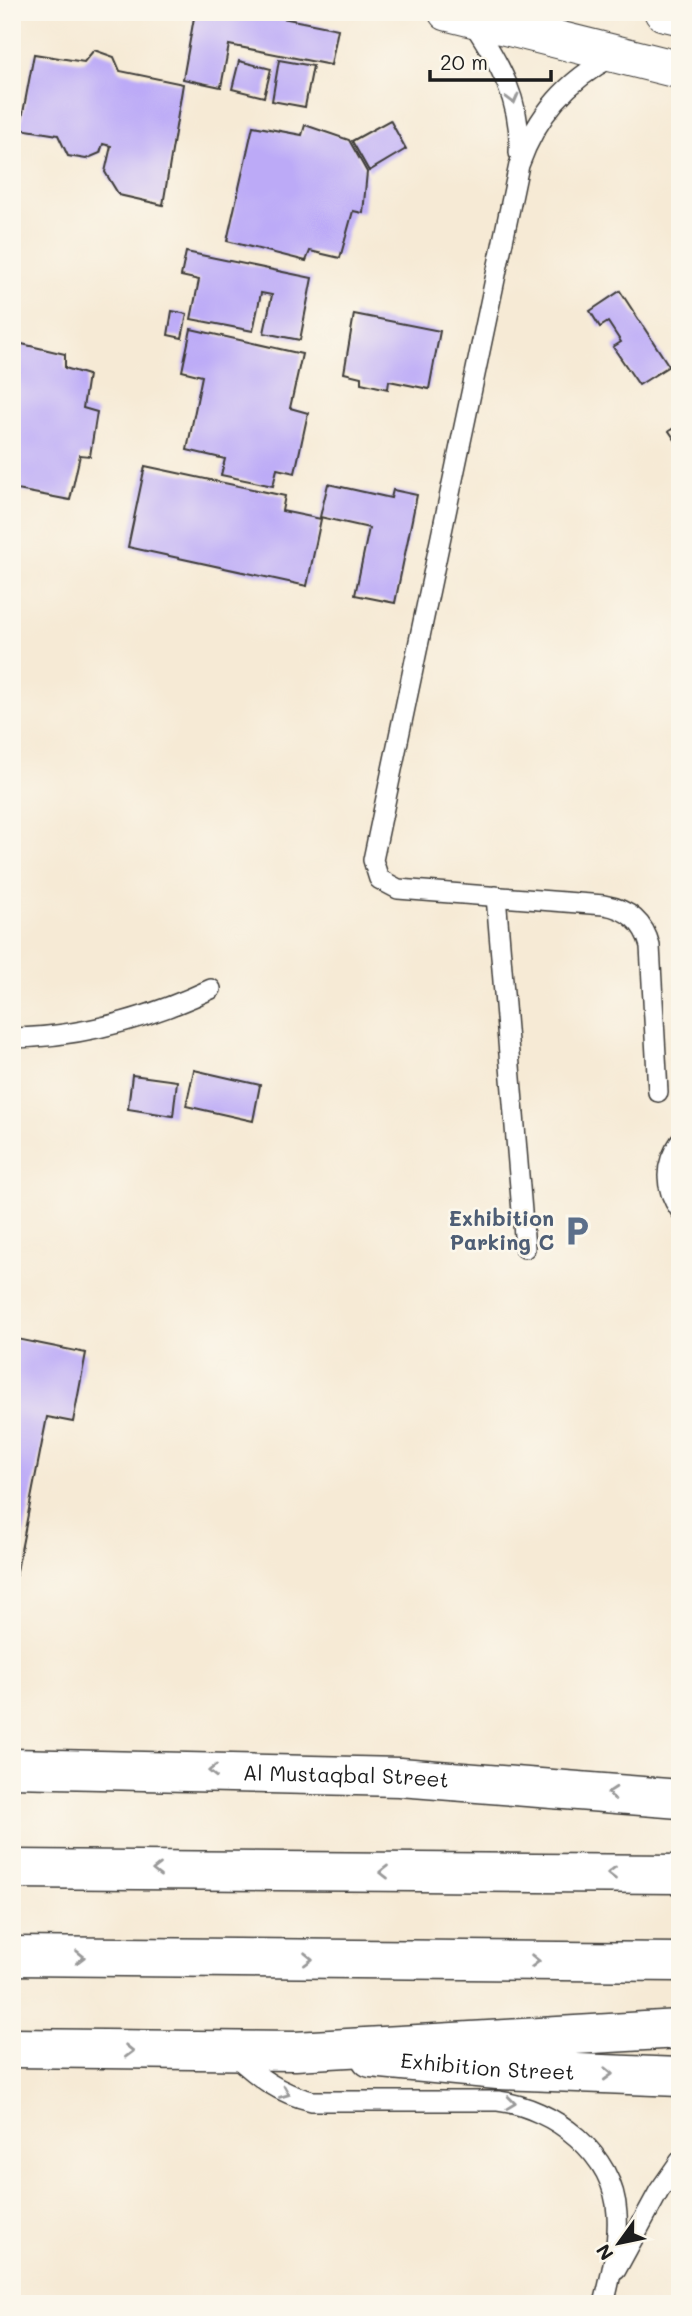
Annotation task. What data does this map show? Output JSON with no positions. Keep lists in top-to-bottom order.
{
  "streets": {
    "main road": ["Al Mustaqbal Street", "Exhibition Street"]
  },
  "places": {
    "parking": ["Exhibition Parking C"]
  },
  "scale_bar": "20 m",
  "north": "bottom left"
}
